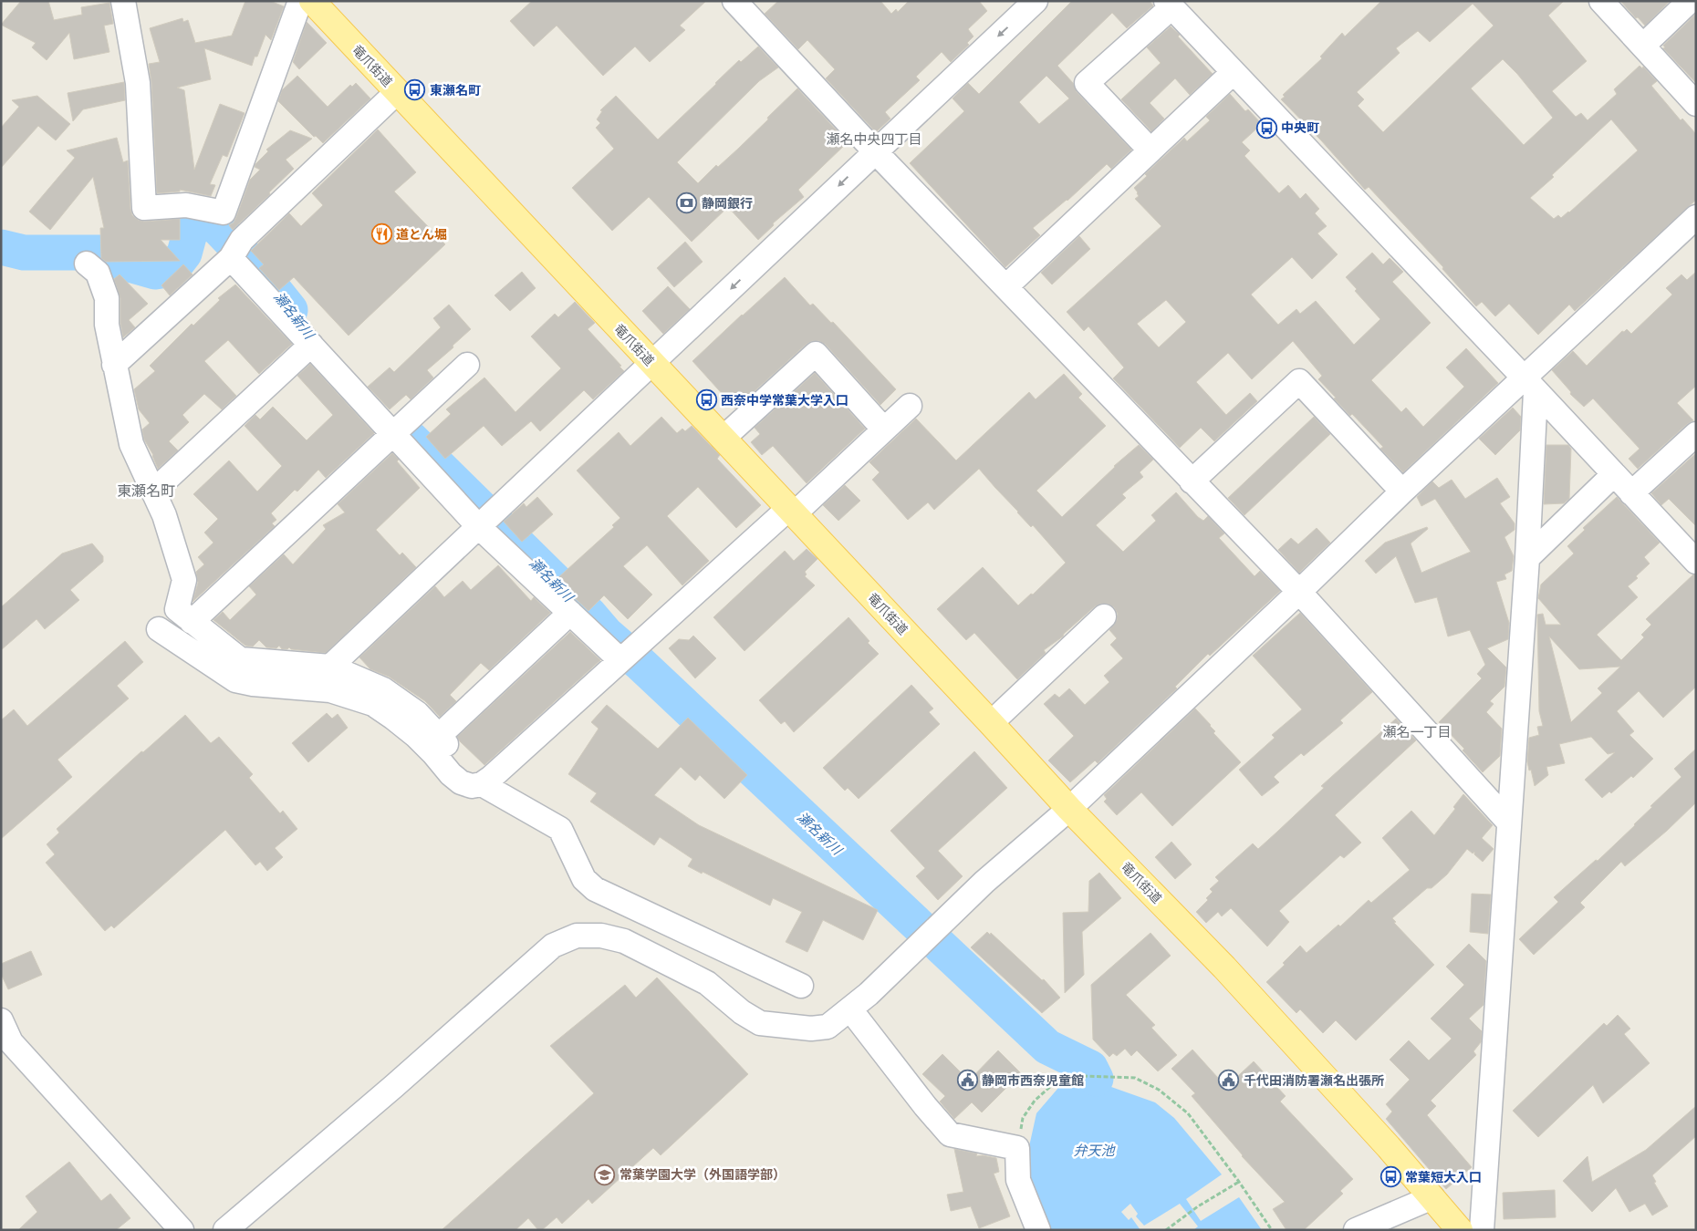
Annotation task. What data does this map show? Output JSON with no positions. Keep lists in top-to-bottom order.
{
  "streets": {
    "main road": ["竜爪街道"]
  },
  "districts": ["瀬名中央四丁目", "東瀬名町", "瀬名一丁目"],
  "water": ["瀬名新川", "弁天池"],
  "places": {
    "bus stop": [
      "東瀬名町",
      "中央町",
      "西奈中学常葉大学入口",
      "常葉短大入口"
    ],
    "bank": ["静岡銀行"],
    "restaurant": ["道とん堀"],
    "public building": ["静岡市西奈児童館", "千代田消防署瀬名出張所"],
    "school or university": ["常葉学園大学（外国語学部）"]
  }
}
